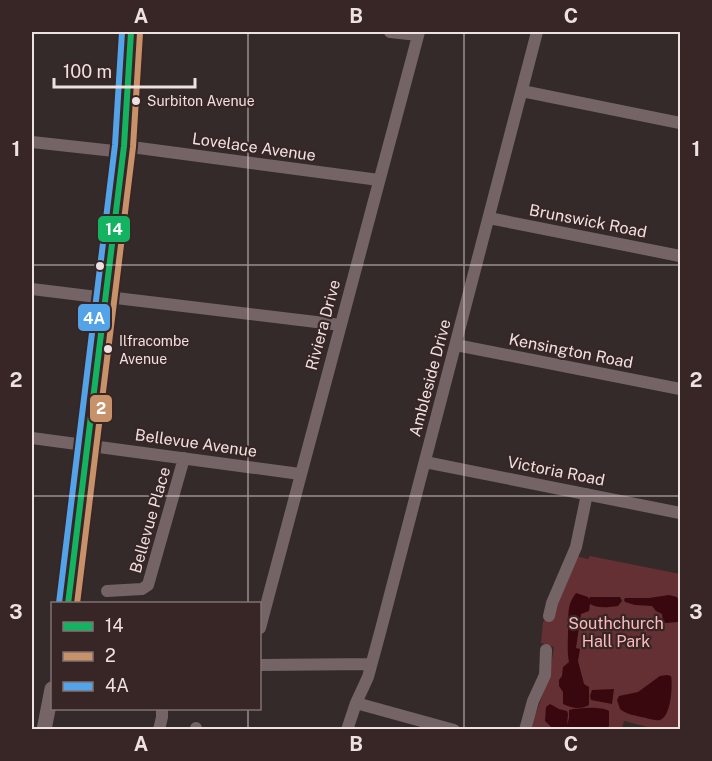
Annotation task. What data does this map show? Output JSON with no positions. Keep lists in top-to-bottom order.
{
  "streets": {
    "street": [
      "Lovelace Avenue",
      "Brunswick Road",
      "Riviera Drive",
      "Kensington Road",
      "Ambleside Drive",
      "Bellevue Avenue",
      "Victoria Road",
      "Bellevue Place"
    ]
  },
  "crossings": [
    ["Lovelace Avenue", "Riviera Drive"],
    ["Brunswick Road", "Ambleside Drive"],
    ["Riviera Drive", "Bellevue Avenue"],
    ["Kensington Road", "Ambleside Drive"],
    ["Ambleside Drive", "Victoria Road"],
    ["Bellevue Avenue", "Bellevue Place"]
  ],
  "parks": ["Southchurch Hall Park"],
  "places": ["Surbiton Avenue", "Ilfracombe Avenue"],
  "lines": ["transit line 14", "transit line 4A", "transit line 2"],
  "legend": ["14", "2", "4A"],
  "scale_bar": "100 m",
  "grid": {
    "columns": ["A", "B", "C"],
    "rows": ["1", "2", "3"]
  }
}
